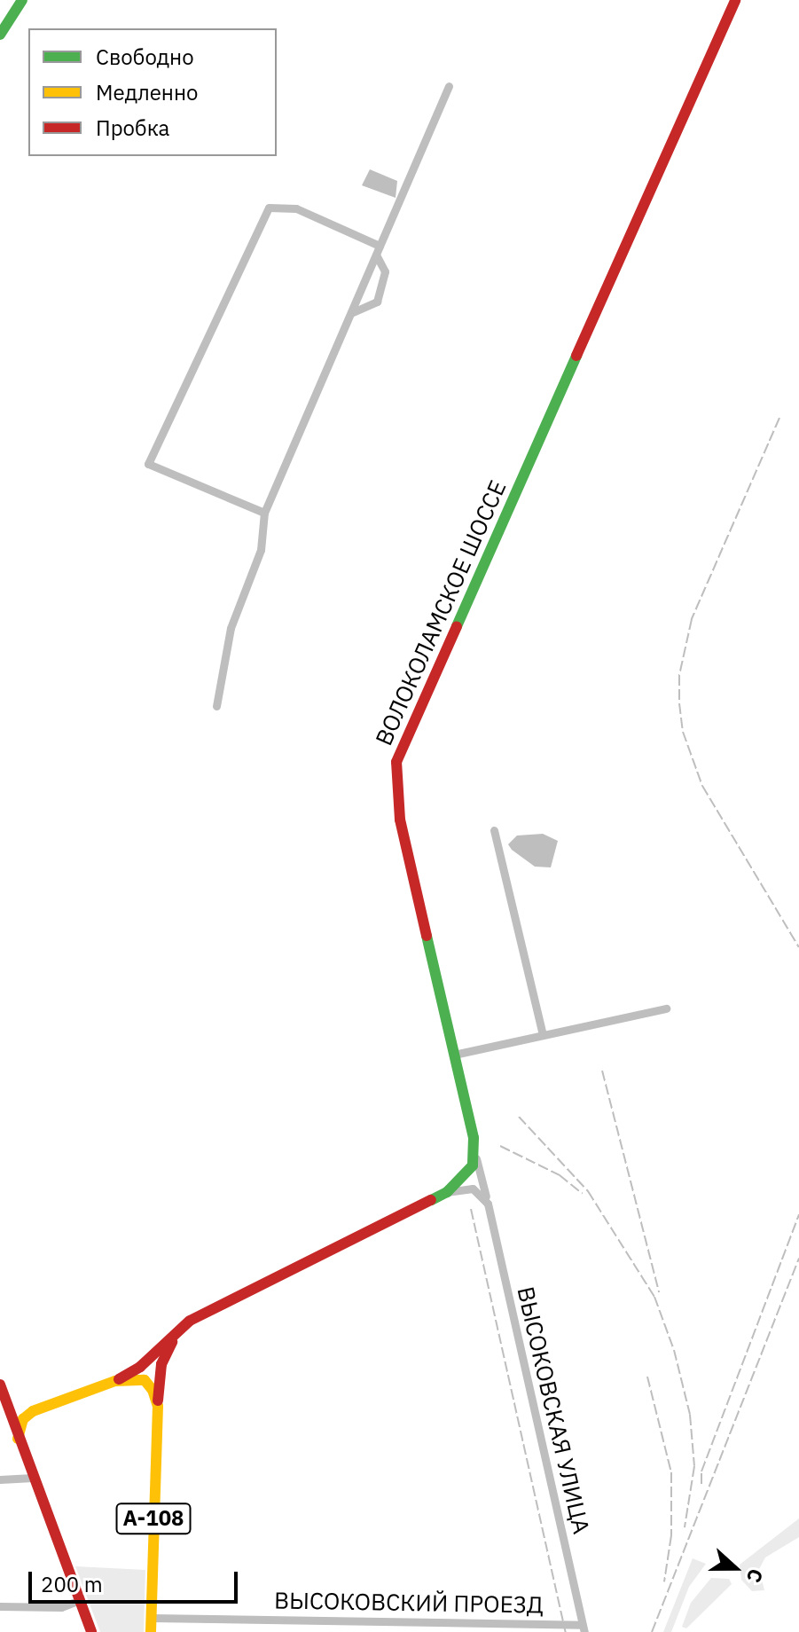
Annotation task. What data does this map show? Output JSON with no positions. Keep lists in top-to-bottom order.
{
  "streets": {
    "main road": ["ВОЛОКОЛАМСКОЕ ШОССЕ", "А-108"],
    "street": ["ВЫСОКОВСКАЯ УЛИЦА", "ВЫСОКОВСКИЙ ПРОЕЗД"]
  },
  "crossings": [
    ["ВОЛОКОЛАМСКОЕ ШОССЕ", "ВЫСОКОВСКАЯ УЛИЦА"],
    ["ВЫСОКОВСКАЯ УЛИЦА", "ВЫСОКОВСКИЙ ПРОЕЗД"],
    ["А-108", "ВЫСОКОВСКИЙ ПРОЕЗД"]
  ],
  "legend": ["Свободно", "Медленно", "Пробка"],
  "scale_bar": "200 m",
  "north": "right"
}
